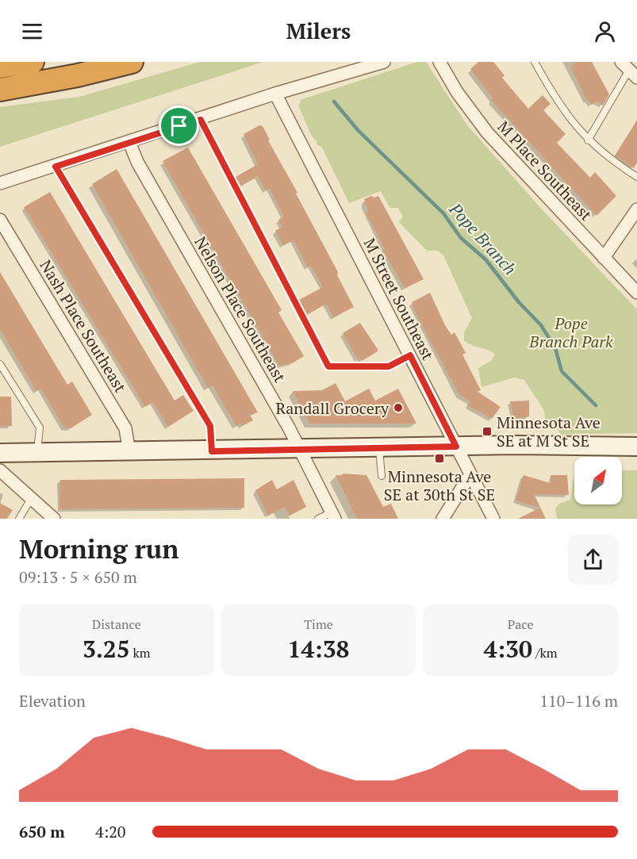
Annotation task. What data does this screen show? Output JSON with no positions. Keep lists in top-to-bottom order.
{
  "streets": {
    "street": [
      "M Place Southeast",
      "M Street Southeast",
      "Nelson Place Southeast",
      "Nash Place Southeast"
    ]
  },
  "water": ["Pope Branch"],
  "parks": ["Pope Branch Park"],
  "places": {
    "other": ["Randall Grocery"],
    "transit": ["Minnesota Ave SE at M St SE", "Minnesota Ave SE at 30th St SE"]
  },
  "north": "top right",
  "page": {
    "header": "Milers",
    "heading": ["Morning run", "09:13 · 5 × 650 m"],
    "stats": [
      ["Distance", "3.25 km"],
      ["Time", "14:38"],
      ["Pace", "4:30 /km"]
    ],
    "chart": ["Elevation", "110–116 m"],
    "list": [
      {
        "name": "650 m",
        "note": "4:20"
      }
    ]
  }
}
